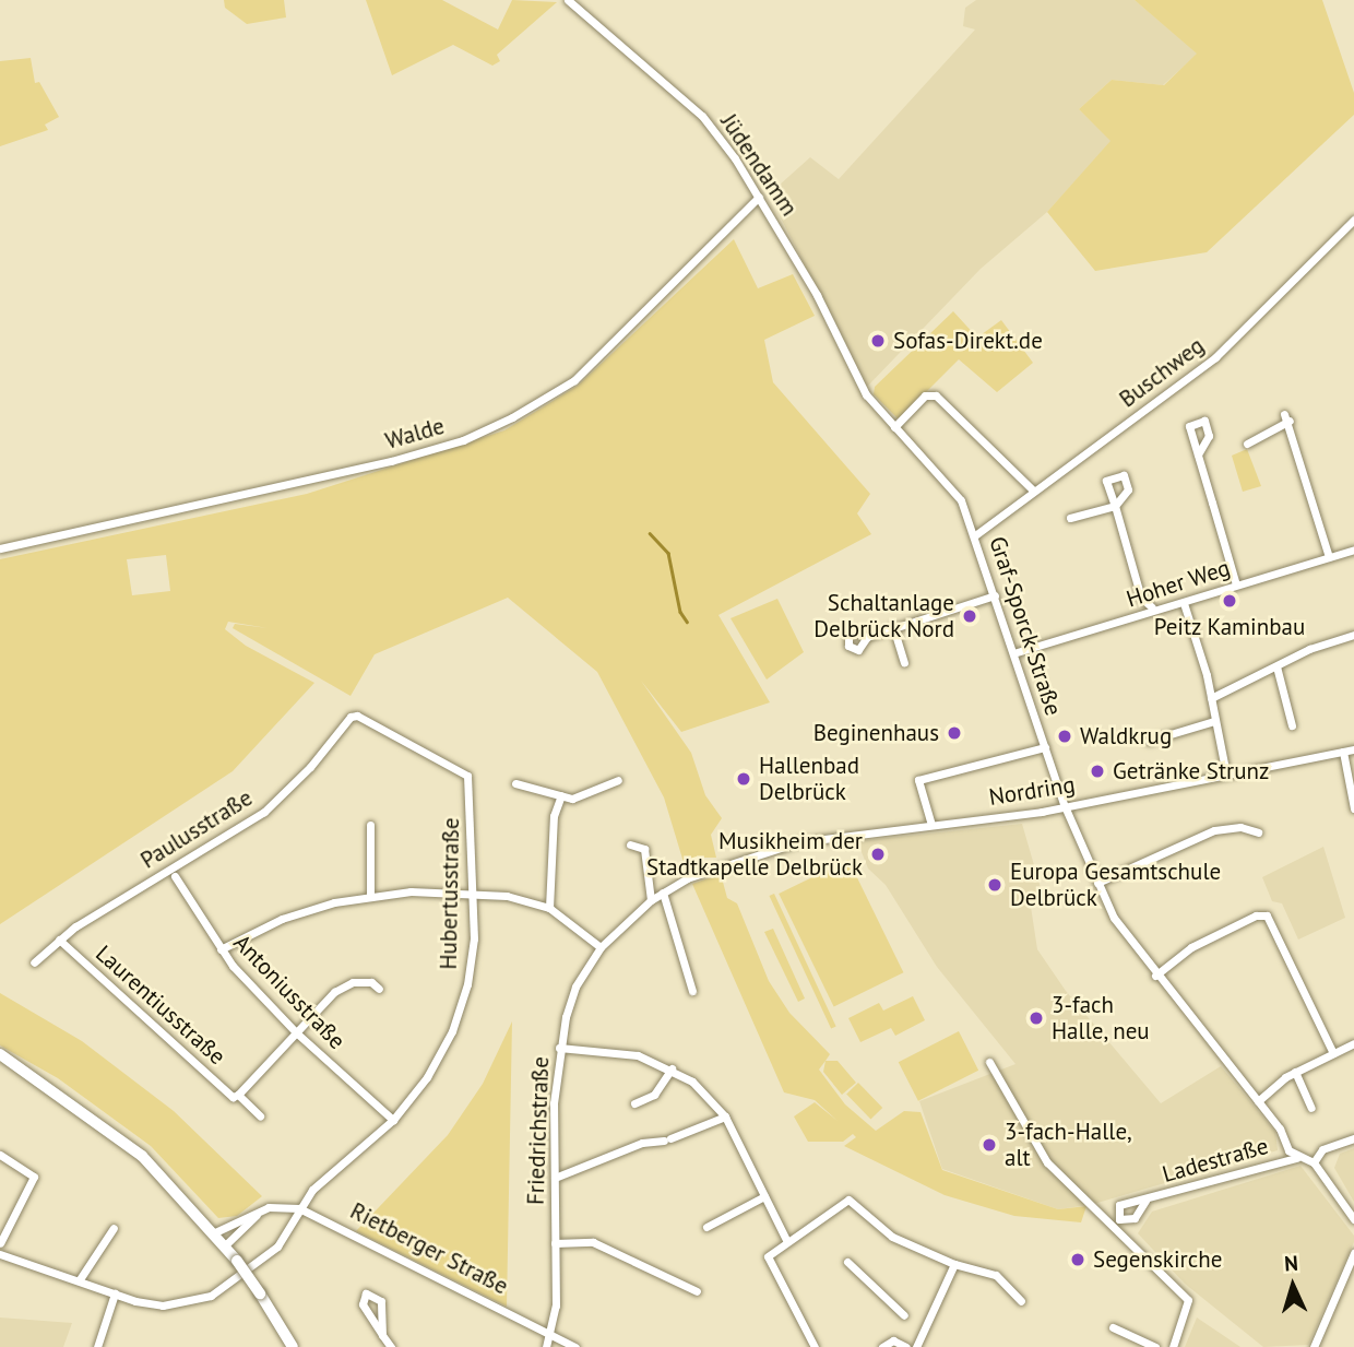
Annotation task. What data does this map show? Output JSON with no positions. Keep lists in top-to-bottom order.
{
  "streets": {
    "street": [
      "Jüdendamm",
      "Buschweg",
      "Walde",
      "Hoher Weg",
      "Graf-Sporck-Straße",
      "Nordring",
      "Paulusstraße",
      "Hubertusstraße",
      "Antoniusstraße",
      "Laurentiusstraße",
      "Friedrichstraße",
      "Ladestraße",
      "Rietberger Straße"
    ]
  },
  "crossings": [
    ["Jüdendamm", "Walde"],
    ["Jüdendamm", "Graf-Sporck-Straße"],
    ["Buschweg", "Graf-Sporck-Straße"],
    ["Hoher Weg", "Graf-Sporck-Straße"],
    ["Graf-Sporck-Straße", "Nordring"],
    ["Graf-Sporck-Straße", "Ladestraße"],
    ["Paulusstraße", "Hubertusstraße"],
    ["Paulusstraße", "Laurentiusstraße"],
    ["Hubertusstraße", "Antoniusstraße"],
    ["Hubertusstraße", "Rietberger Straße"],
    ["Friedrichstraße", "Rietberger Straße"]
  ],
  "places": [
    "Sofas-Direkt.de",
    "Peitz Kaminbau",
    "Schaltanlage Delbrück Nord",
    "Beginenhaus",
    "Waldkrug",
    "Getränke Strunz",
    "Hallenbad Delbrück",
    "Musikheim der Stadtkapelle Delbrück",
    "Europa Gesamtschule Delbrück",
    "3-fach Halle, neu",
    "3-fach-Halle, alt",
    "Segenskirche"
  ],
  "north": "top"
}
